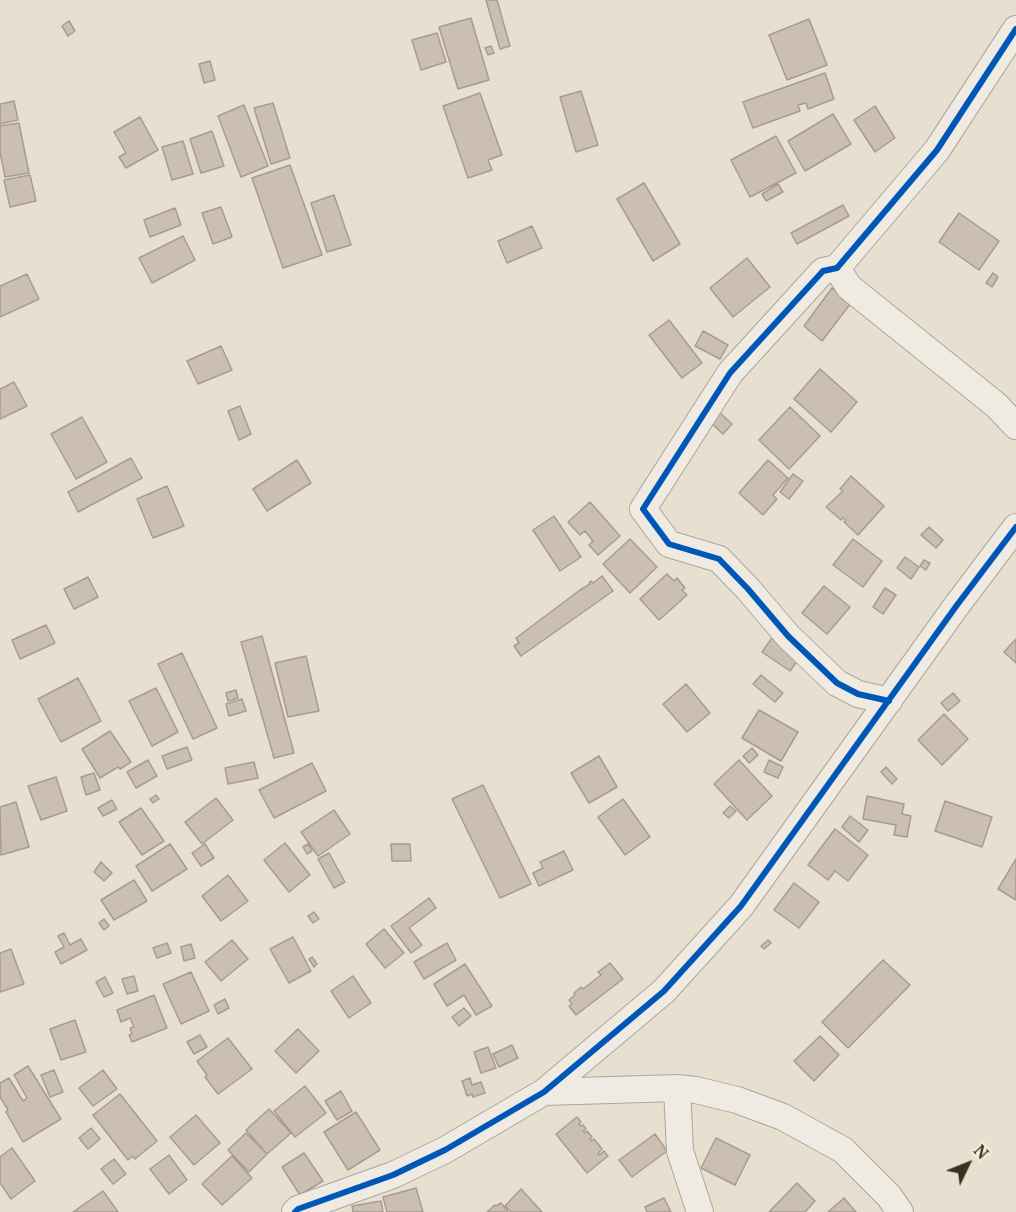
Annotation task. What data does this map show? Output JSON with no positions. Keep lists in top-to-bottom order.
{
  "north": "top right"
}
